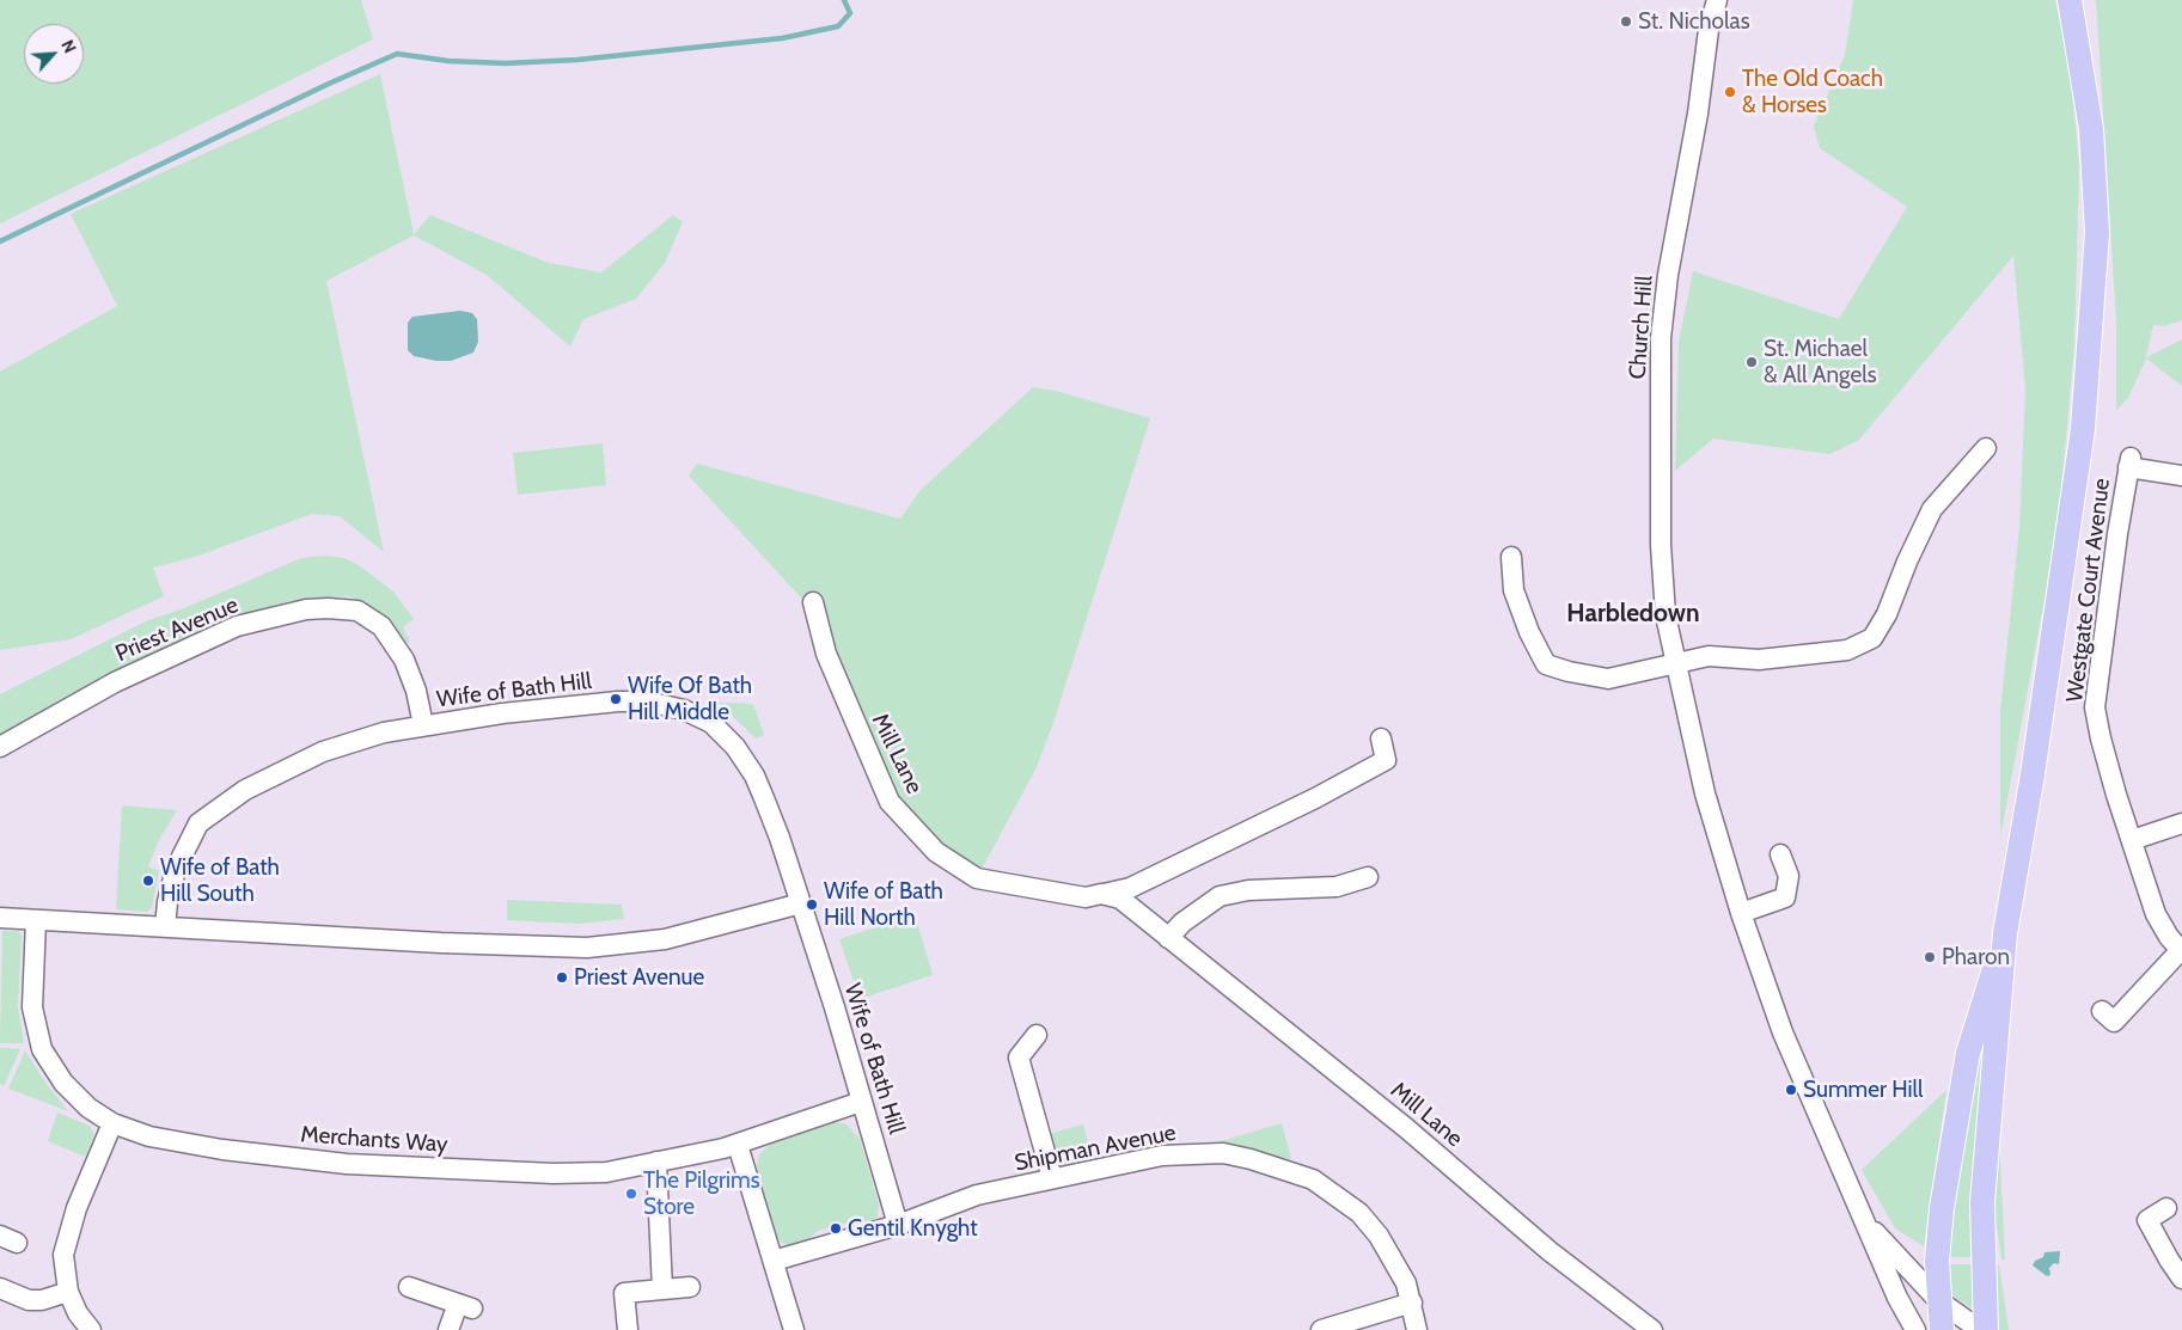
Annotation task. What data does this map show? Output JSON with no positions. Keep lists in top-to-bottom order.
{
  "streets": {
    "street": [
      "Church Hill",
      "Westgate Court Avenue",
      "Priest Avenue",
      "Wife of Bath Hill",
      "Mill Lane",
      "Merchants Way",
      "Shipman Avenue"
    ]
  },
  "crossings": [
    ["Priest Avenue", "Wife of Bath Hill"],
    ["Wife of Bath Hill", "Merchants Way"],
    ["Wife of Bath Hill", "Shipman Avenue"]
  ],
  "districts": ["Harbledown"],
  "places": [
    "St. Nicholas",
    "The Old Coach & Horses",
    "St. Michael & All Angels",
    "Wife Of Bath Hill Middle",
    "Wife of Bath Hill South",
    "Wife of Bath Hill North",
    "Pharon",
    "Priest Avenue",
    "Summer Hill",
    "The Pilgrims Store",
    "Gentil Knyght"
  ],
  "north": "top right"
}
